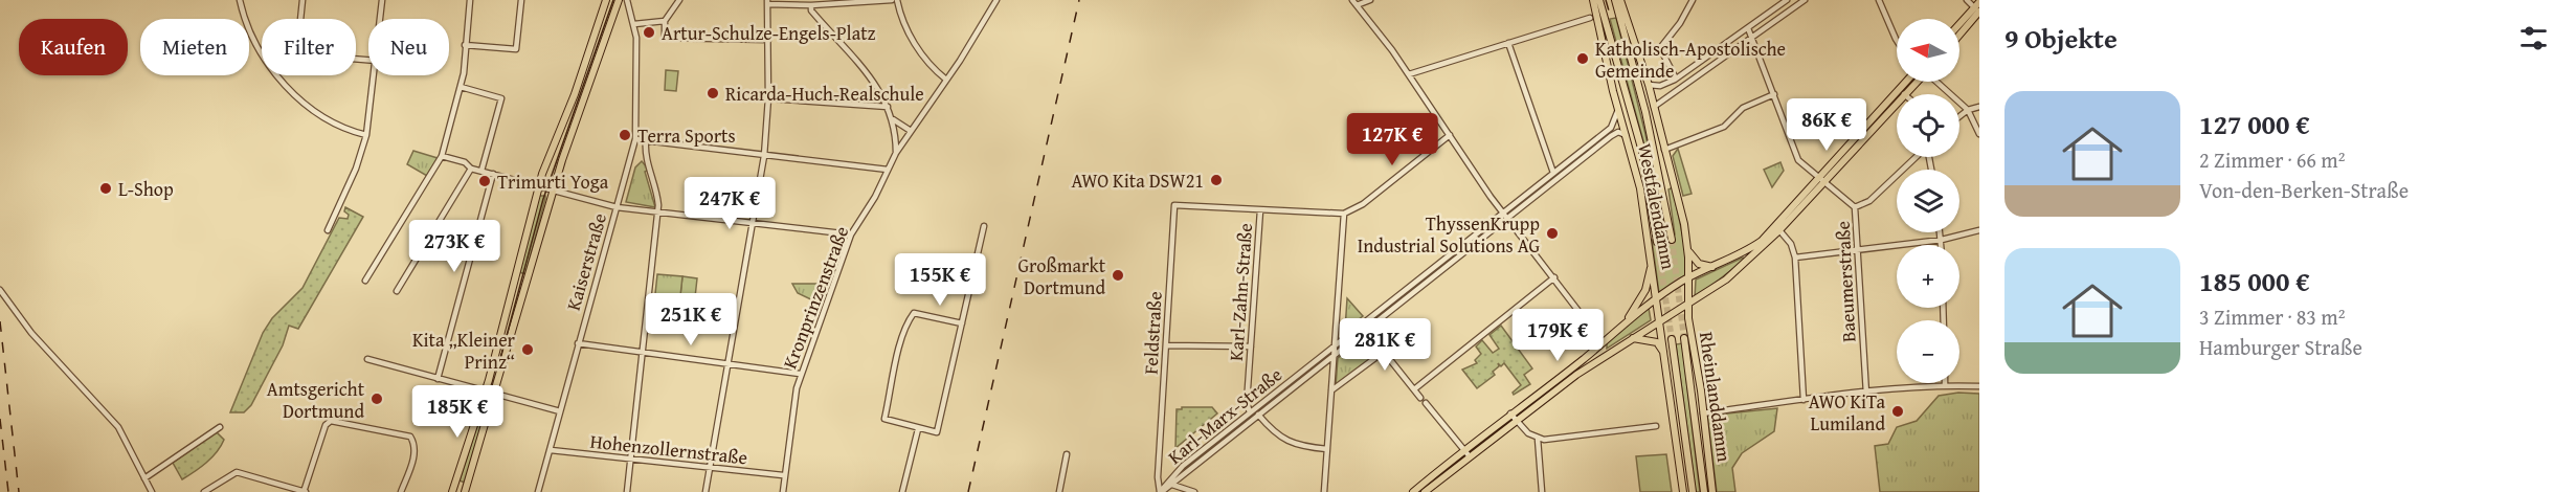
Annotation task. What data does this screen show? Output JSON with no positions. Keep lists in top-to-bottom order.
{
  "streets": {
    "main road": ["Westfalendamm", "Rheinlanddamm"],
    "street": [
      "Kaiserstraße",
      "Baeumerstraße",
      "Karl-Zahn-Straße",
      "Kronprinzenstraße",
      "Feldstraße",
      "Karl-Marx-Straße",
      "Hohenzollernstraße"
    ]
  },
  "crossings": [
    ["Westfalendamm", "Rheinlanddamm"],
    ["Westfalendamm", "Karl-Marx-Straße"],
    ["Kaiserstraße", "Hohenzollernstraße"],
    ["Karl-Zahn-Straße", "Feldstraße"],
    ["Karl-Zahn-Straße", "Karl-Marx-Straße"],
    ["Kronprinzenstraße", "Hohenzollernstraße"],
    ["Feldstraße", "Karl-Marx-Straße"]
  ],
  "places": [
    "Artur-Schulze-Engels-Platz",
    "Katholisch-Apostolische Gemeinde",
    "Ricarda-Huch-Realschule",
    "Terra Sports",
    "AWO Kita DSW21",
    "Trimurti Yoga",
    "L-Shop",
    "ThyssenKrupp Industrial Solutions AG",
    "Großmarkt Dortmund",
    "Kita „Kleiner Prinz“",
    "Amtsgericht Dortmund",
    "AWO KiTa Lumiland"
  ],
  "north": "left",
  "page": {
    "heading": "9 Objekte",
    "map_buttons": ["+", "−"],
    "chip": [
      "Kaufen",
      "Mieten",
      "Filter",
      "Neu"
    ],
    "list": [
      {
        "name": "127 000 €",
        "note": "2 Zimmer · 66 m² · Von-den-Berken-Straße"
      },
      {
        "name": "185 000 €",
        "note": "3 Zimmer · 83 m² · Hamburger Straße"
      }
    ],
    "price": [
      "86K €",
      "127K €",
      "247K €",
      "273K €",
      "155K €",
      "251K €",
      "179K €",
      "281K €",
      "185K €"
    ]
  }
}
